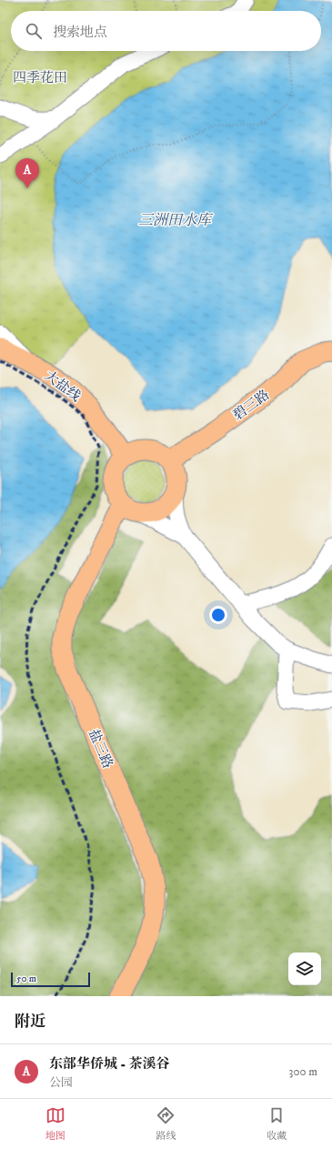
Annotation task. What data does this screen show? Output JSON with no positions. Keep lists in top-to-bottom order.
{
  "streets": {
    "main road": ["大盐线", "碧三路", "盐三路"]
  },
  "crossings": [
    ["大盐线", "碧三路"],
    ["大盐线", "盐三路"],
    ["碧三路", "盐三路"]
  ],
  "water": ["三洲田水库"],
  "parks": ["四季花田"],
  "scale_bar": "50 m",
  "page": {
    "search": "搜索地点",
    "pins": "A",
    "scale": "50 m",
    "heading": "附近",
    "list": [
      {
        "mark": "A",
        "name": "东部华侨城 - 茶溪谷",
        "note": "公园",
        "value": "300 m"
      }
    ],
    "nav": ["地图", "路线", "收藏"]
  }
}
